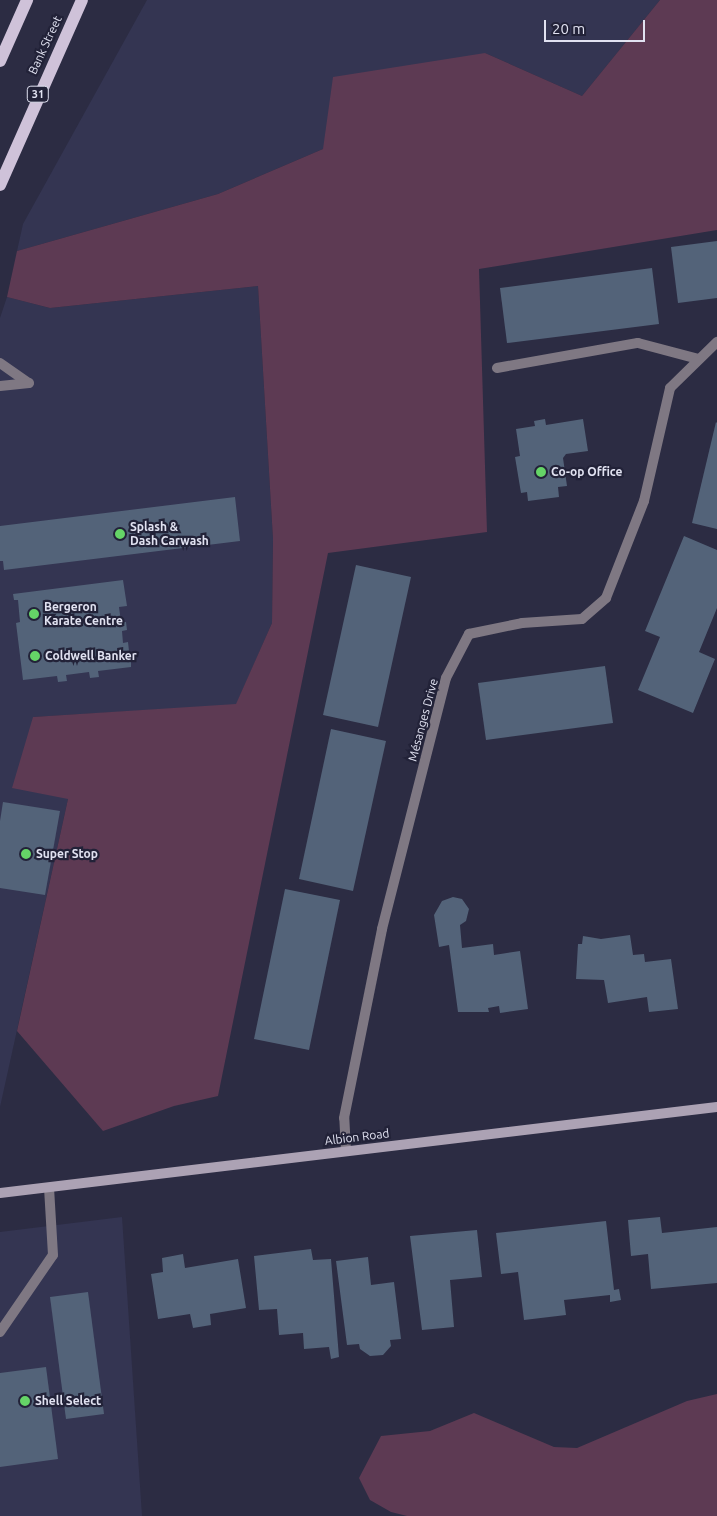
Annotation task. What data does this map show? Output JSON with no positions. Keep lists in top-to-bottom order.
{
  "streets": {
    "main road": ["Bank Street", "31"],
    "street": ["Mésanges Drive", "Albion Road"]
  },
  "crossings": [
    ["Mésanges Drive", "Albion Road"]
  ],
  "places": [
    "Co-op Office",
    "Splash & Dash Carwash",
    "Bergeron Karate Centre",
    "Coldwell Banker",
    "Super Stop",
    "Shell Select"
  ],
  "scale_bar": "20 m"
}
